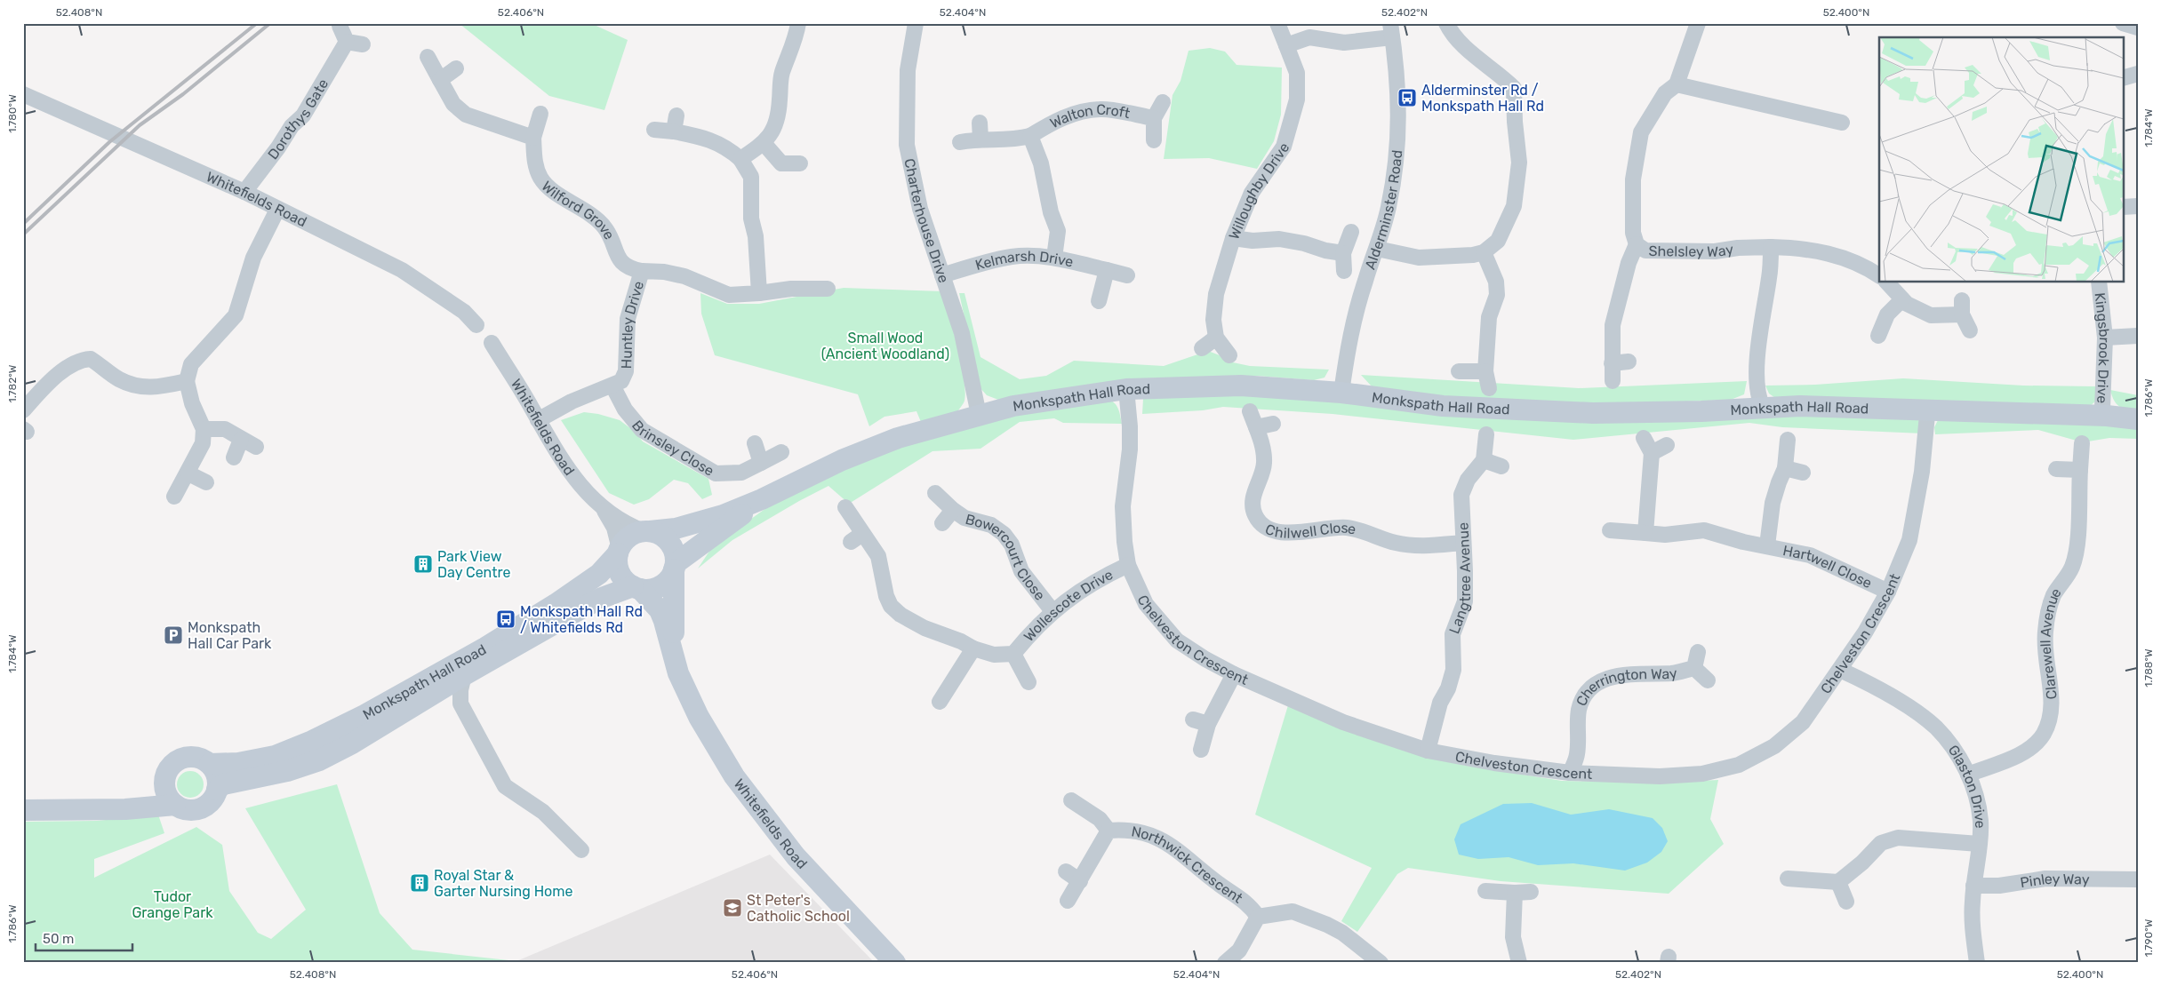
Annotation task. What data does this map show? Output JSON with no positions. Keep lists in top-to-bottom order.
{
  "streets": {
    "street": [
      "Dorothys Gate",
      "Walton Croft",
      "Willoughby Drive",
      "Whitefields Road",
      "Alderminster Road",
      "Wilford Grove",
      "Charterhouse Drive",
      "Shelsley Way",
      "Kelmarsh Drive",
      "Huntley Drive",
      "Kingsbrook Drive",
      "Monkspath Hall Road",
      "Brinsley Close",
      "Chilwell Close",
      "Bowercourt Close",
      "Hartwell Close",
      "Langtree Avenue",
      "Wollescote Drive",
      "Chelveston Crescent",
      "Clarewell Avenue",
      "Cherrington Way",
      "Glaston Drive",
      "Northwick Crescent",
      "Pinley Way"
    ]
  },
  "crossings": [
    ["Dorothys Gate", "Whitefields Road"],
    ["Walton Croft", "Kelmarsh Drive"],
    ["Whitefields Road", "Huntley Drive"],
    ["Whitefields Road", "Monkspath Hall Road"],
    ["Alderminster Road", "Monkspath Hall Road"],
    ["Wilford Grove", "Huntley Drive"],
    ["Charterhouse Drive", "Kelmarsh Drive"],
    ["Charterhouse Drive", "Monkspath Hall Road"],
    ["Huntley Drive", "Brinsley Close"],
    ["Kingsbrook Drive", "Monkspath Hall Road"],
    ["Monkspath Hall Road", "Chelveston Crescent"],
    ["Chilwell Close", "Langtree Avenue"],
    ["Bowercourt Close", "Wollescote Drive"],
    ["Hartwell Close", "Chelveston Crescent"],
    ["Langtree Avenue", "Chelveston Crescent"],
    ["Wollescote Drive", "Chelveston Crescent"],
    ["Chelveston Crescent", "Cherrington Way"],
    ["Chelveston Crescent", "Glaston Drive"],
    ["Clarewell Avenue", "Glaston Drive"],
    ["Glaston Drive", "Pinley Way"]
  ],
  "parks": ["Small Wood (Ancient Woodland)", "Tudor Grange Park"],
  "places": {
    "bus stop": ["Alderminster Rd / Monkspath Hall Rd", "Monkspath Hall Rd / Whitefields Rd"],
    "building": ["Park View Day Centre", "Royal Star & Garter Nursing Home"],
    "parking": ["Monkspath Hall Car Park"],
    "school or university": ["St Peter's Catholic School"]
  },
  "scale_bar": "50 m",
  "coordinates": [
    "52.408°N",
    "52.406°N",
    "52.404°N",
    "52.402°N",
    "52.400°N",
    "1.780°W",
    "1.784°W",
    "1.782°W",
    "1.786°W",
    "1.788°W",
    "1.790°W"
  ]
}
